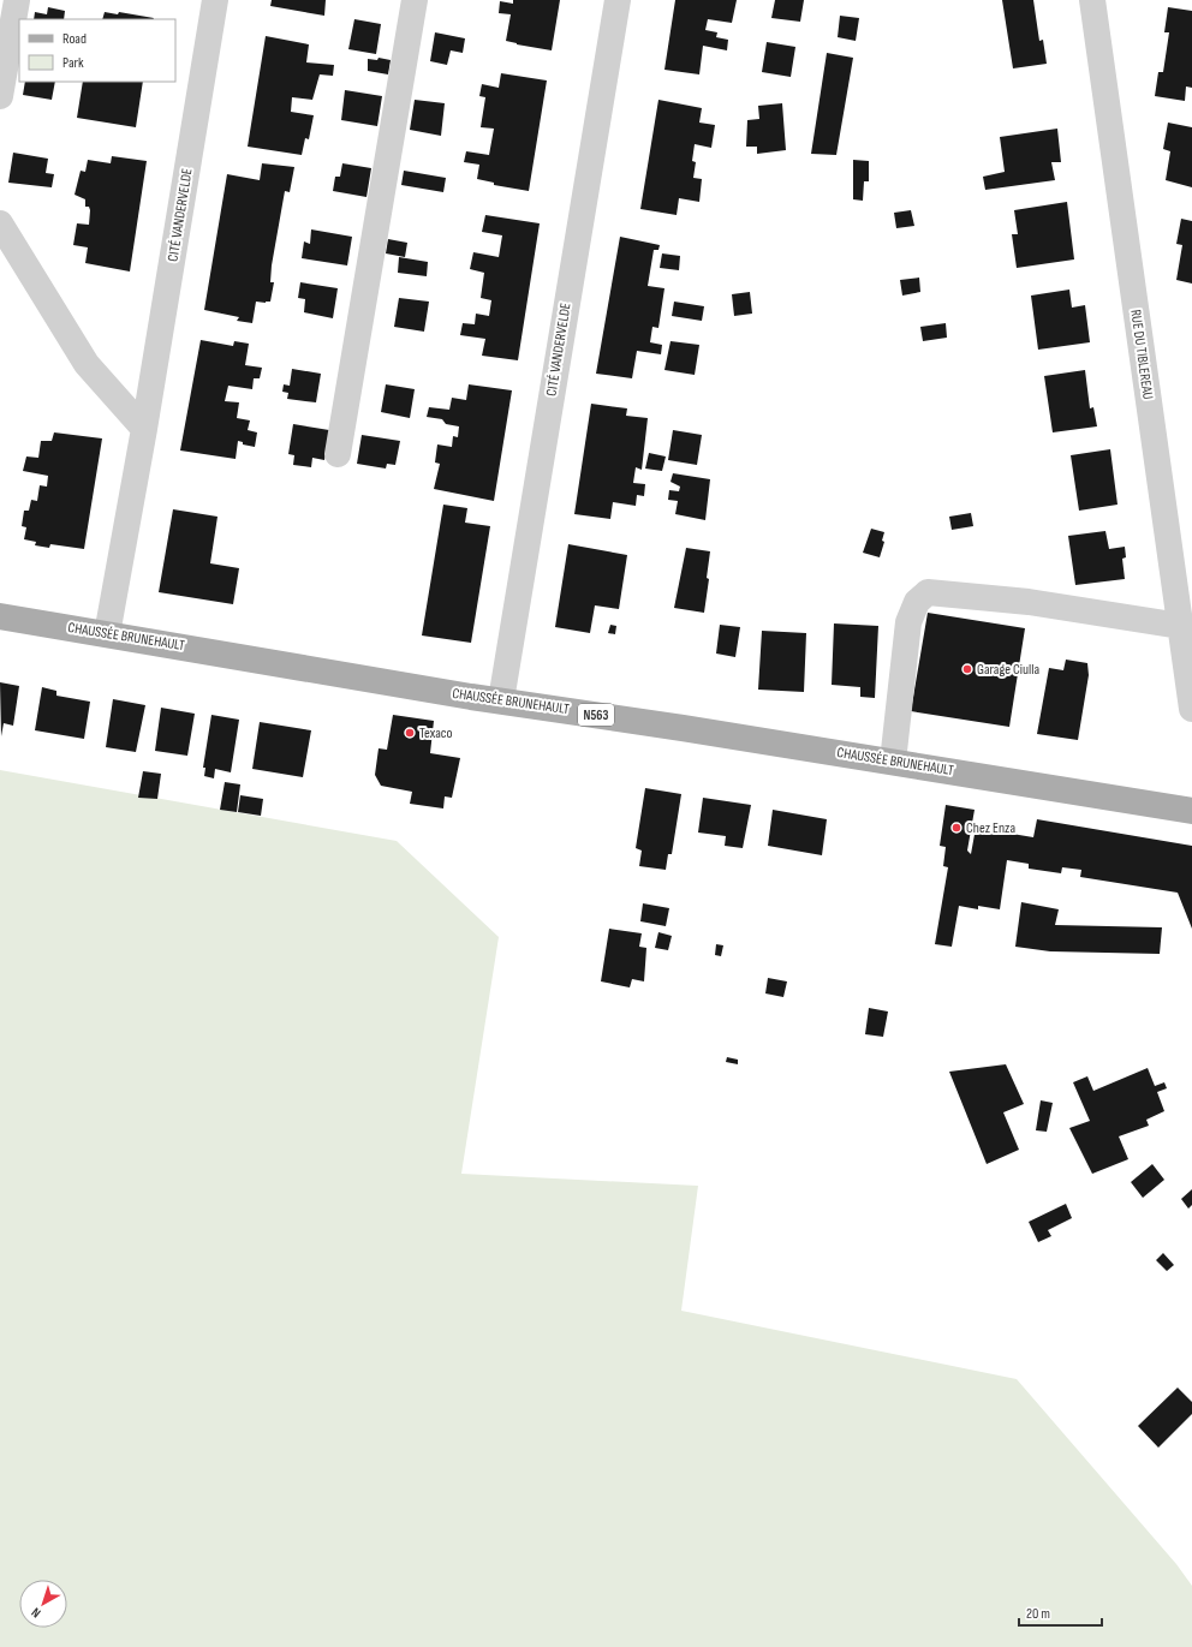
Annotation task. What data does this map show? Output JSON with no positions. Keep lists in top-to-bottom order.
{
  "streets": {
    "main road": ["CHAUSSÉE BRUNEHAULT", "N563"],
    "street": ["CITÉ VANDERVELDE", "RUE DU TIBLEREAU"]
  },
  "crossings": [
    ["CITÉ VANDERVELDE", "CHAUSSÉE BRUNEHAULT"]
  ],
  "places": ["Garage Ciulla", "Texaco", "Chez Enza"],
  "legend": ["Road", "Park"],
  "scale_bar": "20 m",
  "north": "bottom left"
}
